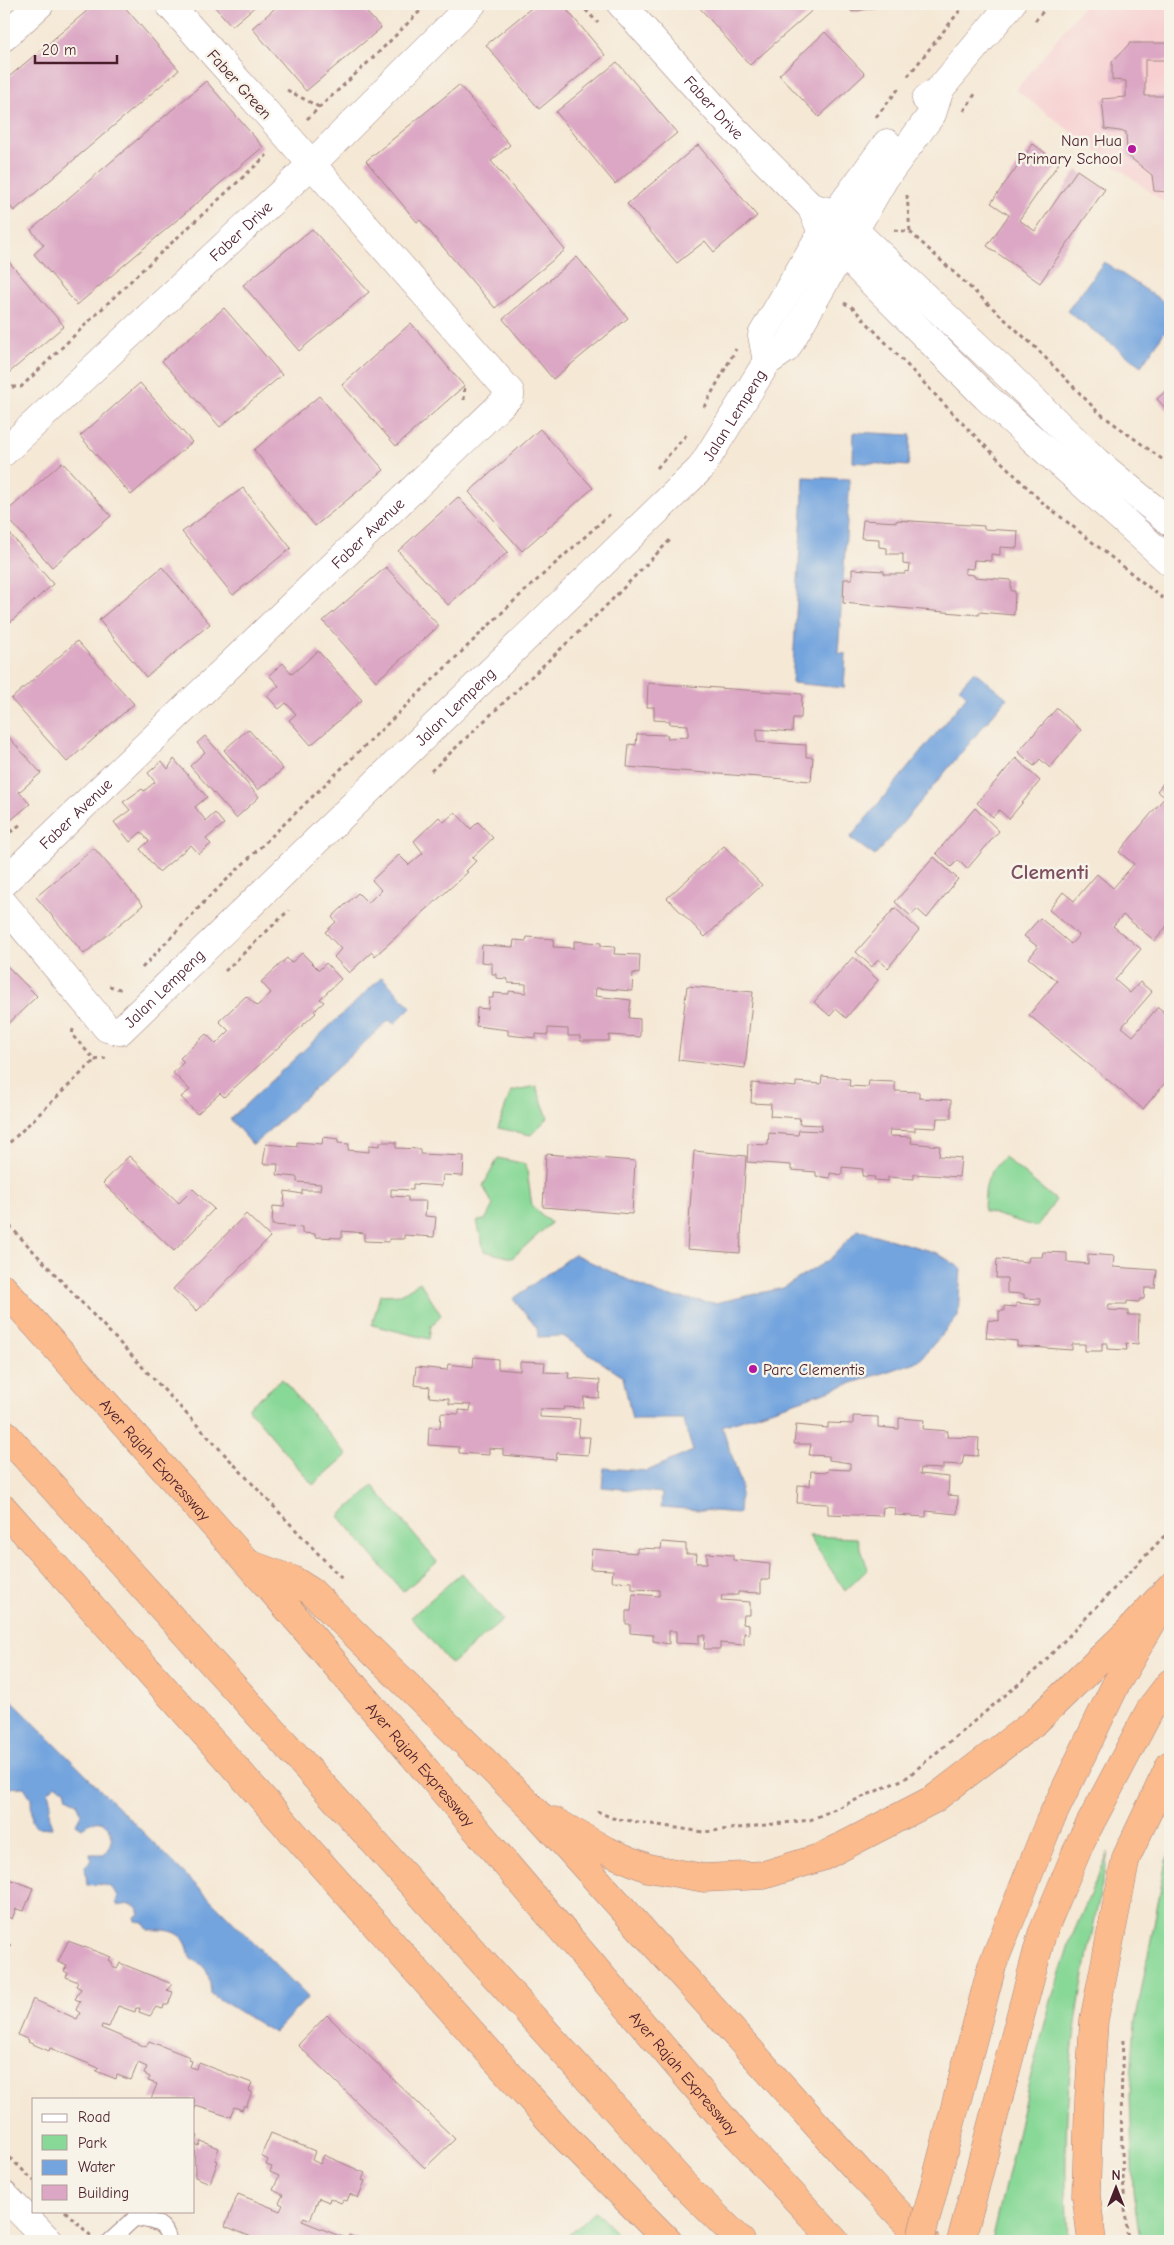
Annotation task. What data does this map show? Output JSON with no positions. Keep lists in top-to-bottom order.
{
  "streets": {
    "highway": ["Ayer Rajah Expressway"],
    "street": [
      "Faber Green",
      "Faber Drive",
      "Jalan Lempeng",
      "Faber Avenue"
    ]
  },
  "crossings": [
    ["Faber Green", "Faber Drive"],
    ["Faber Green", "Faber Avenue"],
    ["Faber Drive", "Jalan Lempeng"],
    ["Faber Drive", "Faber Avenue"]
  ],
  "districts": ["Clementi"],
  "places": ["Nan Hua Primary School", "Parc Clementis"],
  "legend": [
    "Road",
    "Park",
    "Water",
    "Building"
  ],
  "scale_bar": "20 m",
  "north": "top"
}
